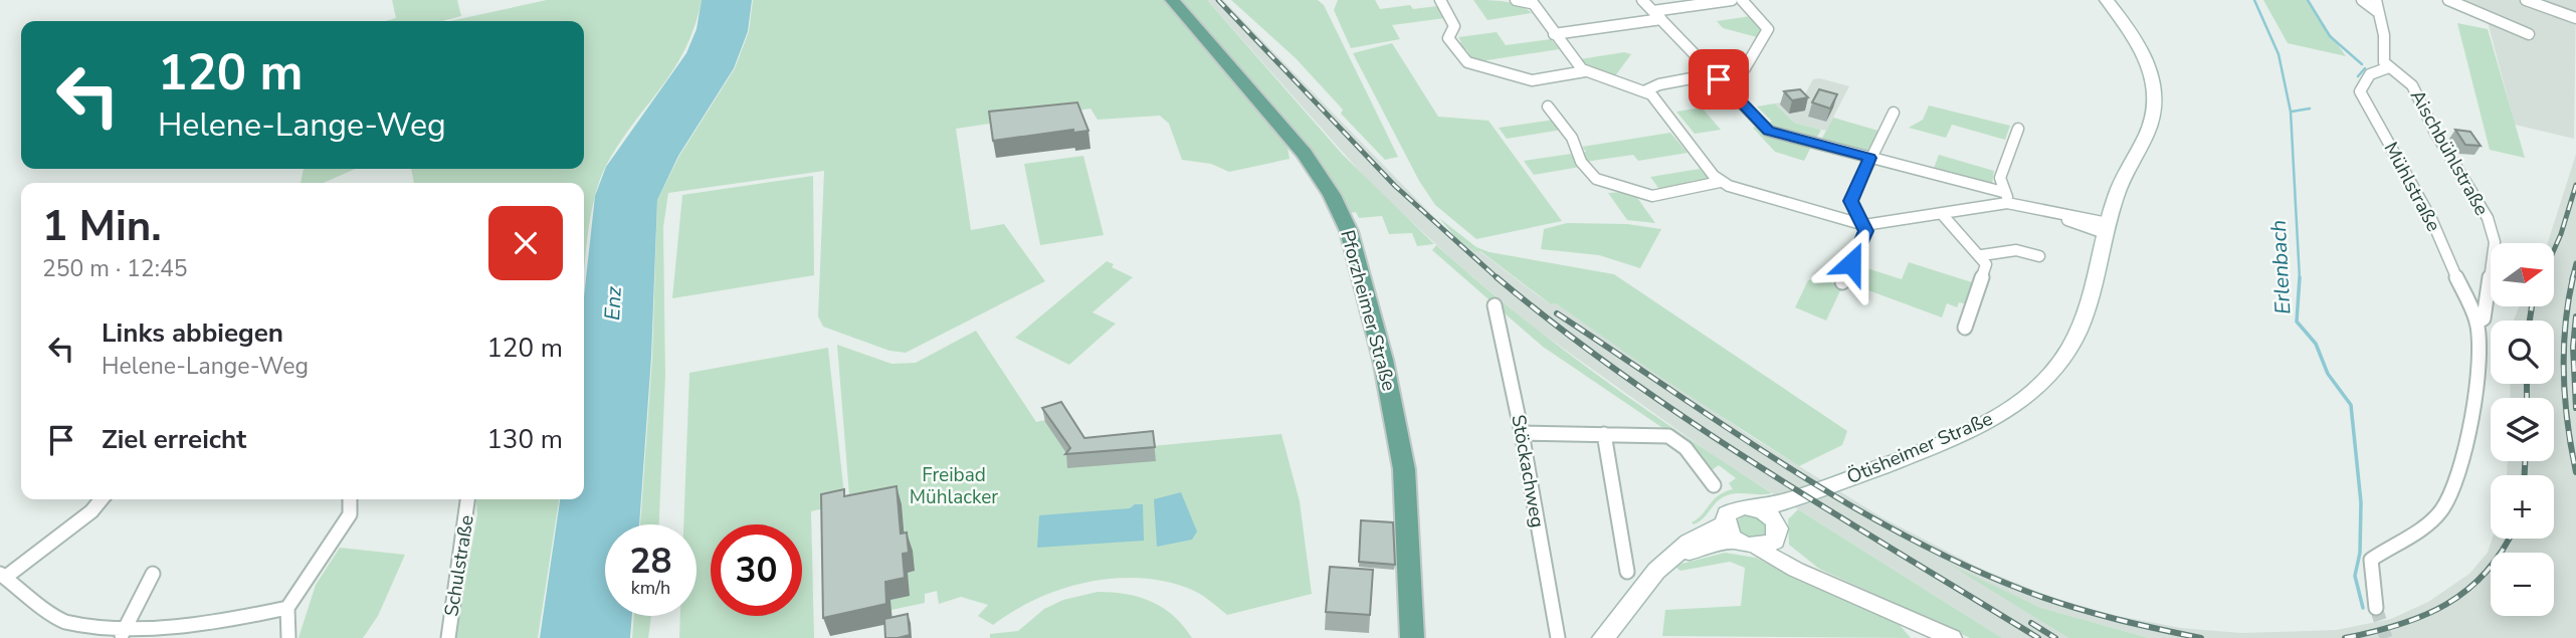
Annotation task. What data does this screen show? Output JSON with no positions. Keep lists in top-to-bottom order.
{
  "streets": {
    "main road": ["Pforzheimer Straße", "Ötisheimer Straße"],
    "street": [
      "Aischbühlstraße",
      "Mühlstraße",
      "Stöckachweg",
      "Schulstraße"
    ]
  },
  "crossings": [
    ["Aischbühlstraße", "Mühlstraße"]
  ],
  "water": ["Erlenbach", "Enz"],
  "parks": ["Freibad Mühlacker"],
  "north": "right",
  "page": {
    "turn": ["120 m", "Helene-Lange-Weg"],
    "heading": ["1 Min.", "250 m · 12:45"],
    "map_buttons": ["+", "−"],
    "list": [
      {
        "name": "Links abbiegen",
        "note": "Helene-Lange-Weg",
        "value": "120 m"
      },
      {
        "name": "Ziel erreicht",
        "value": "130 m"
      }
    ],
    "speed": "28 km/h",
    "limit": "30"
  }
}
